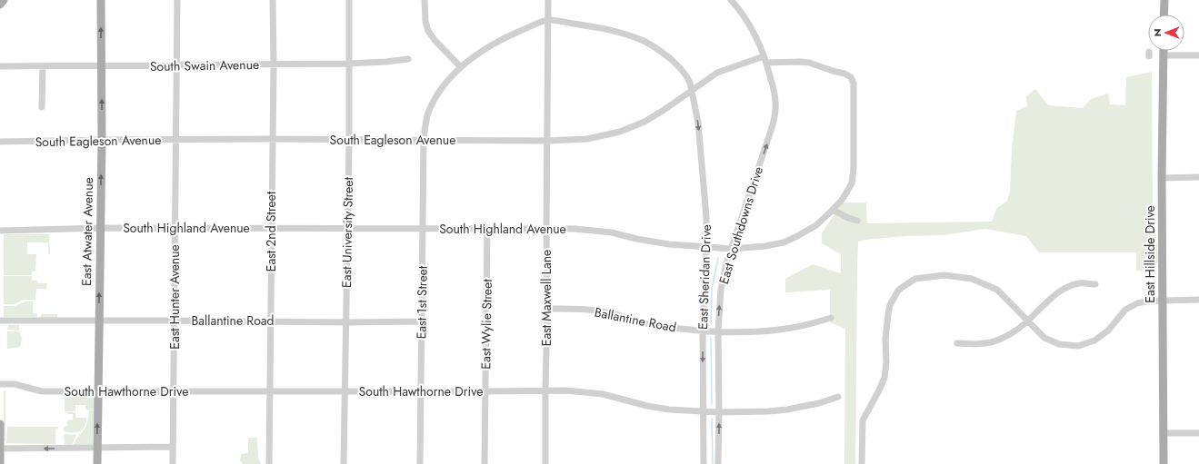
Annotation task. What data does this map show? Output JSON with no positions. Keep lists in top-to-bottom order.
{
  "streets": {
    "main road": ["East Atwater Avenue", "East Hillside Drive"],
    "street": [
      "South Swain Avenue",
      "South Eagleson Avenue",
      "East Southdowns Drive",
      "South Highland Avenue",
      "East 2nd Street",
      "East University Street",
      "East Sheridan Drive",
      "East Hunter Avenue",
      "East Maxwell Lane",
      "East 1st Street",
      "Ballantine Road",
      "East Wylie Street",
      "South Hawthorne Drive"
    ]
  },
  "crossings": [
    ["South Swain Avenue", "East Atwater Avenue"],
    ["South Swain Avenue", "East 2nd Street"],
    ["South Swain Avenue", "East University Street"],
    ["South Swain Avenue", "East Hunter Avenue"],
    ["South Eagleson Avenue", "East Southdowns Drive"],
    ["South Eagleson Avenue", "East Atwater Avenue"],
    ["South Eagleson Avenue", "East 2nd Street"],
    ["South Eagleson Avenue", "East University Street"],
    ["South Eagleson Avenue", "East Sheridan Drive"],
    ["South Eagleson Avenue", "East Hunter Avenue"],
    ["South Eagleson Avenue", "East Maxwell Lane"],
    ["South Eagleson Avenue", "East 1st Street"],
    ["East Southdowns Drive", "South Highland Avenue"],
    ["East Southdowns Drive", "Ballantine Road"],
    ["East Southdowns Drive", "South Hawthorne Drive"],
    ["South Highland Avenue", "East Atwater Avenue"],
    ["South Highland Avenue", "East 2nd Street"],
    ["South Highland Avenue", "East University Street"],
    ["South Highland Avenue", "East Sheridan Drive"],
    ["South Highland Avenue", "East Hunter Avenue"],
    ["South Highland Avenue", "East Maxwell Lane"],
    ["South Highland Avenue", "East 1st Street"],
    ["South Highland Avenue", "East Wylie Street"],
    ["East Atwater Avenue", "Ballantine Road"],
    ["East Atwater Avenue", "South Hawthorne Drive"],
    ["East 2nd Street", "Ballantine Road"],
    ["East 2nd Street", "South Hawthorne Drive"],
    ["East University Street", "Ballantine Road"],
    ["East University Street", "South Hawthorne Drive"],
    ["East Sheridan Drive", "East Maxwell Lane"],
    ["East Sheridan Drive", "East 1st Street"],
    ["East Sheridan Drive", "Ballantine Road"],
    ["East Sheridan Drive", "South Hawthorne Drive"],
    ["East Hunter Avenue", "Ballantine Road"],
    ["East Hunter Avenue", "South Hawthorne Drive"],
    ["East Maxwell Lane", "East 1st Street"],
    ["East Maxwell Lane", "Ballantine Road"],
    ["East Maxwell Lane", "South Hawthorne Drive"],
    ["East 1st Street", "Ballantine Road"],
    ["East 1st Street", "South Hawthorne Drive"],
    ["East Wylie Street", "South Hawthorne Drive"]
  ],
  "one_way": ["East Southdowns Drive", "East Atwater Avenue", "East Sheridan Drive"],
  "north": "left"
}
